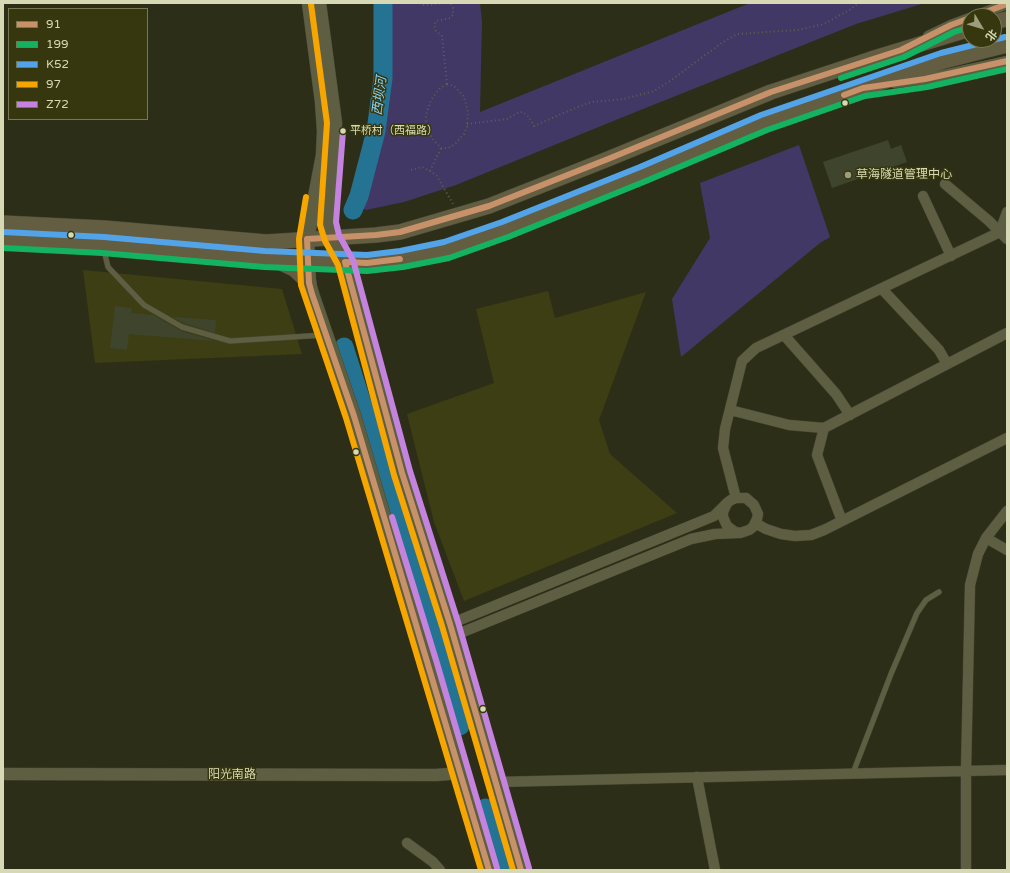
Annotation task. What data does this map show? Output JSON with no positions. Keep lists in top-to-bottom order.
{
  "streets": {
    "street": ["阳光南路"]
  },
  "water": ["西坝河"],
  "places": ["平桥村（西福路）", "草海隧道管理中心"],
  "lines": [
    "transit line 91",
    "transit line 97",
    "transit line 199",
    "transit line K52",
    "transit line Z72"
  ],
  "legend": [
    "91",
    "199",
    "K52",
    "97",
    "Z72"
  ],
  "north": "bottom right"
}
